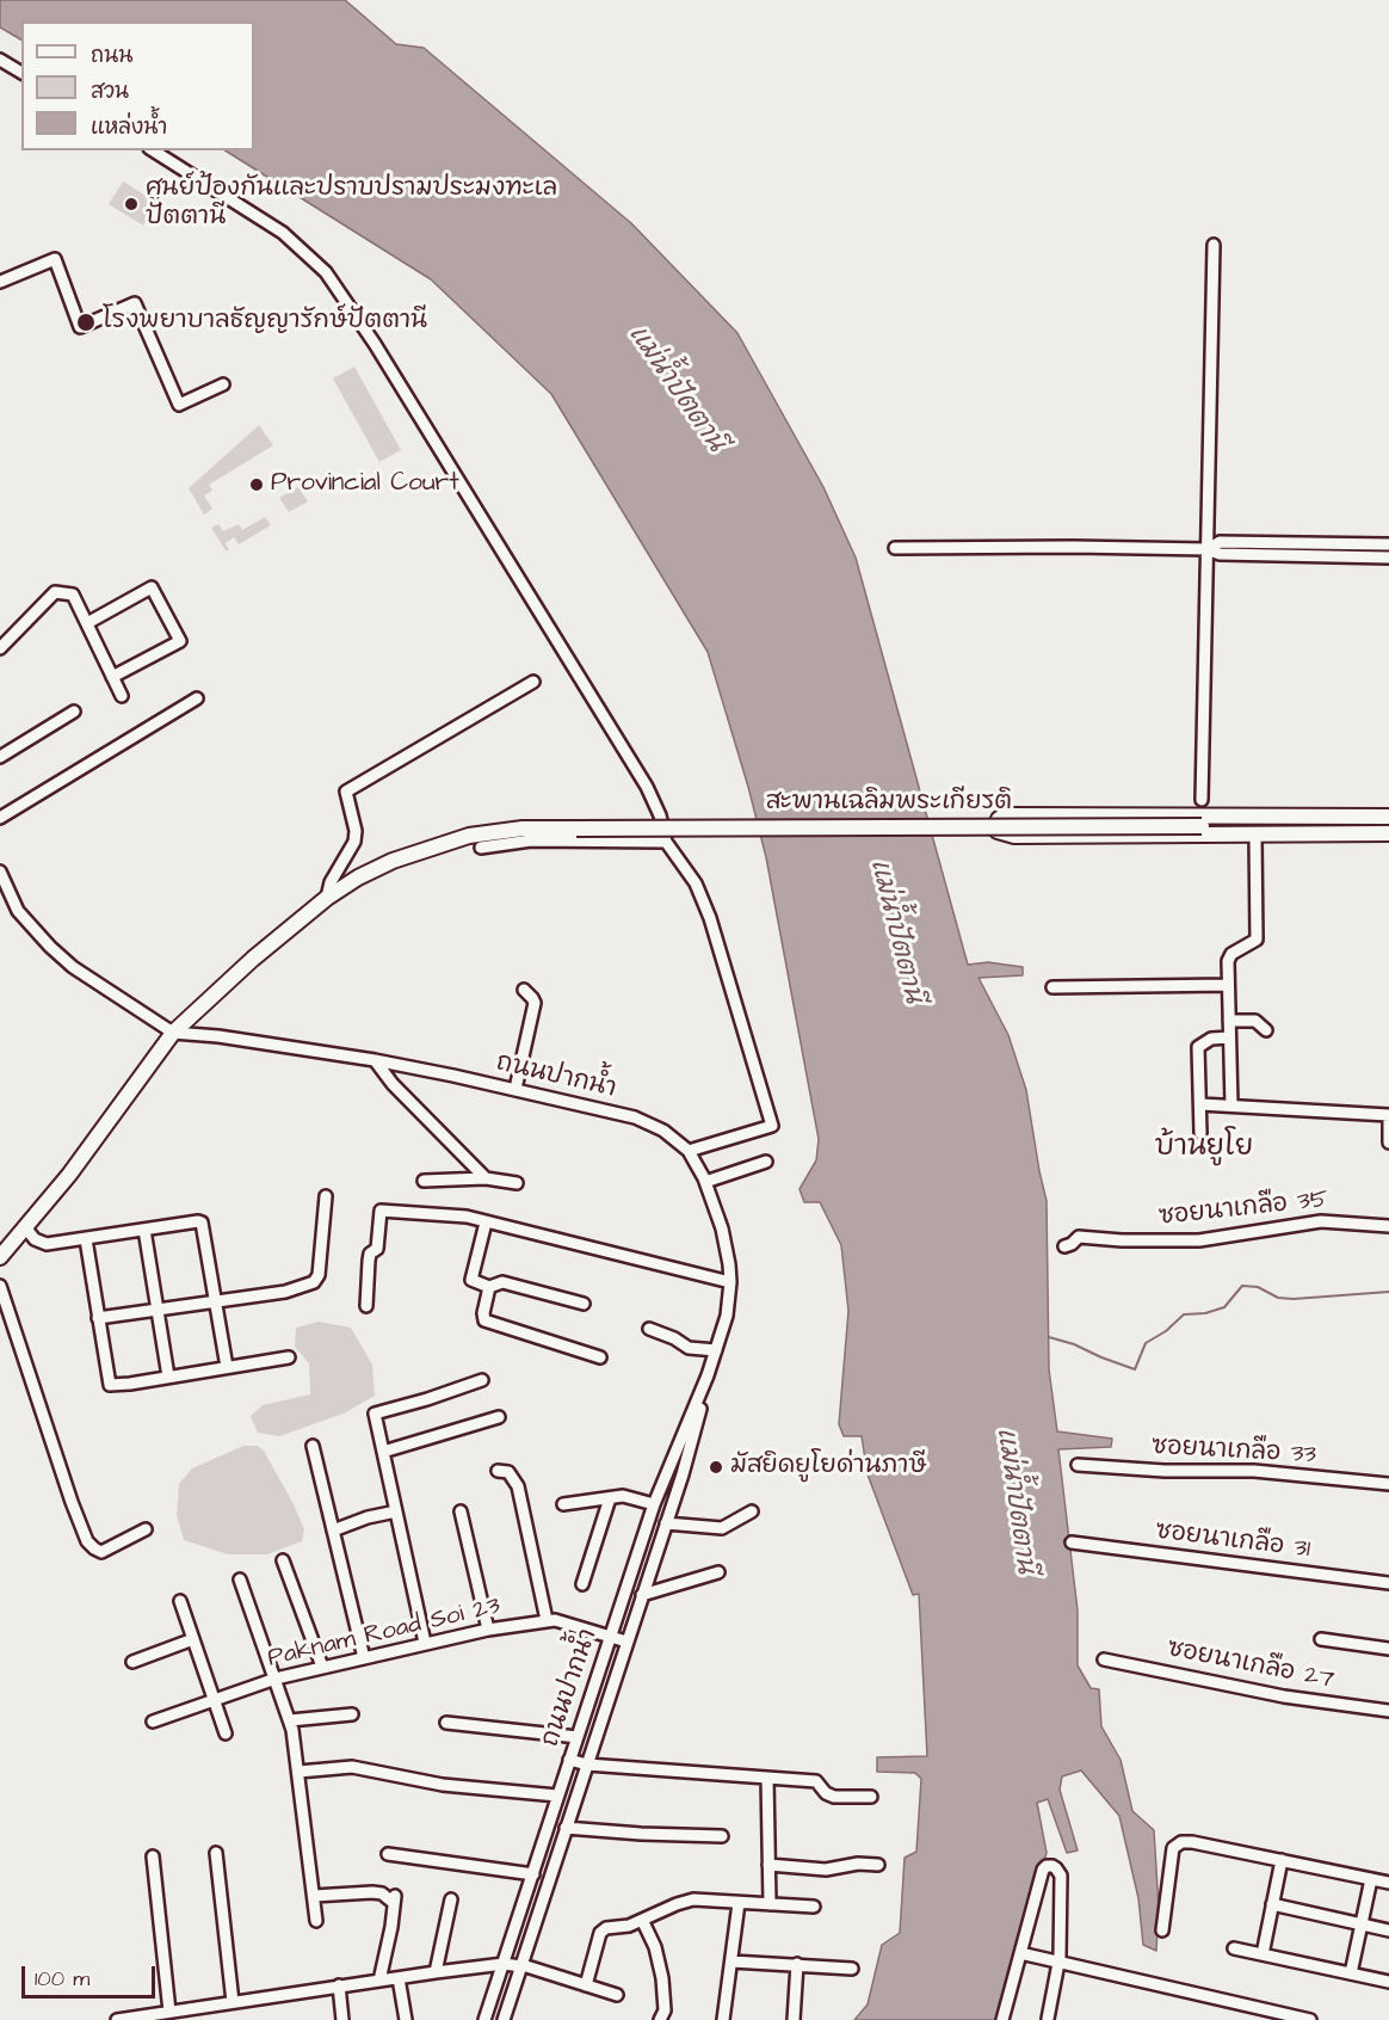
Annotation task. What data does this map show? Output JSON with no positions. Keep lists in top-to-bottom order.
{
  "streets": {
    "main road": ["สะพานเฉลิมพระเกียรติ"],
    "street": [
      "ถนนปากน้ำ",
      "ซอยนาเกลือ 35",
      "ซอยนาเกลือ 33",
      "ซอยนาเกลือ 31",
      "Paknam Road Soi 23",
      "ซอยนาเกลือ 27"
    ]
  },
  "crossings": [
    ["สะพานเฉลิมพระเกียรติ", "ถนนปากน้ำ"],
    ["ถนนปากน้ำ", "Paknam Road Soi 23"]
  ],
  "districts": ["บ้านยูโย"],
  "water": ["แม่น้ำปัตตานี"],
  "places": [
    "ศูนย์ป้องกันและปราบปรามประมงทะเล ปัตตานี",
    "โรงพยาบาลธัญญารักษ์ปัตตานี",
    "Provincial Court",
    "มัสยิดยูโยด่านภาษี"
  ],
  "legend": ["ถนน", "สวน", "แหล่งน้ำ"],
  "scale_bar": "100 m"
}
